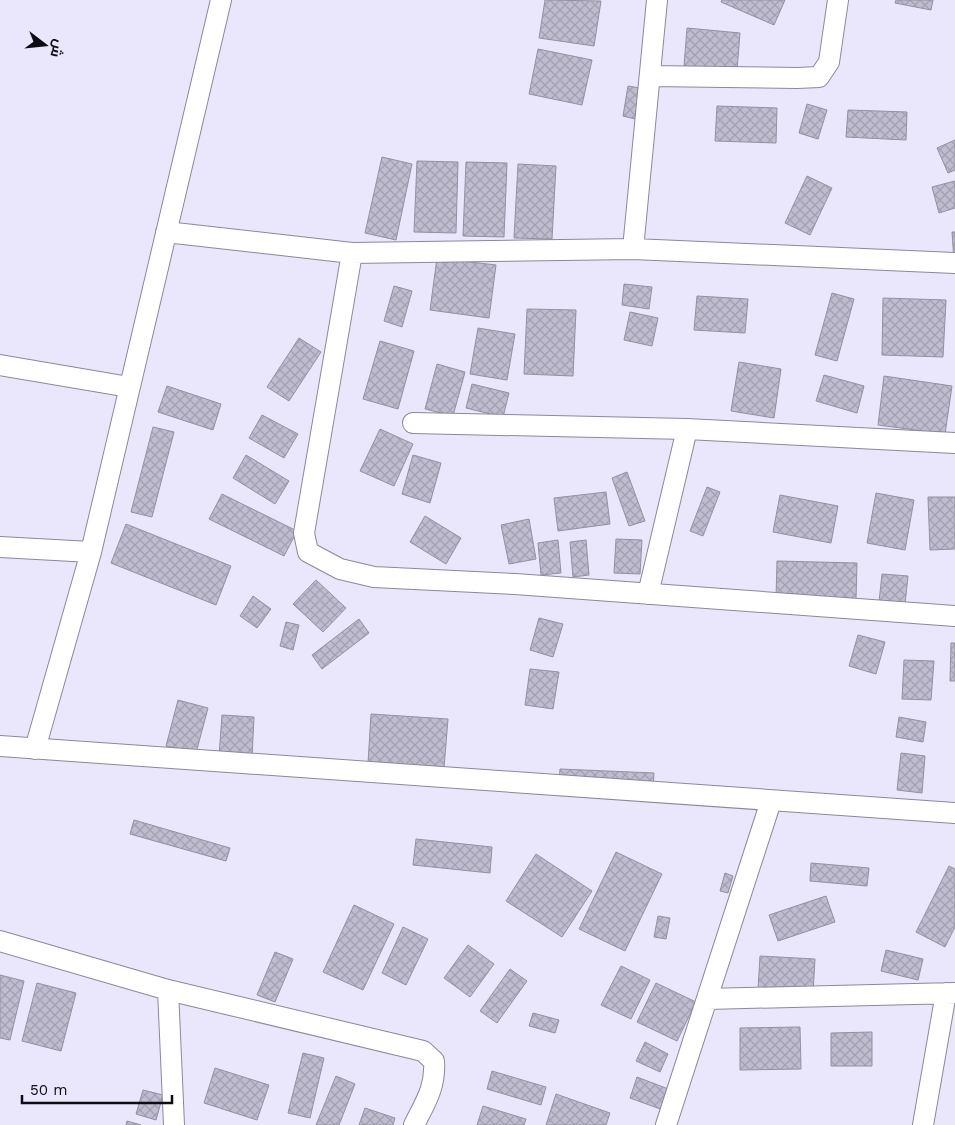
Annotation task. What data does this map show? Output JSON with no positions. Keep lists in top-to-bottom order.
{
  "scale_bar": "50 m",
  "north": "right"
}
